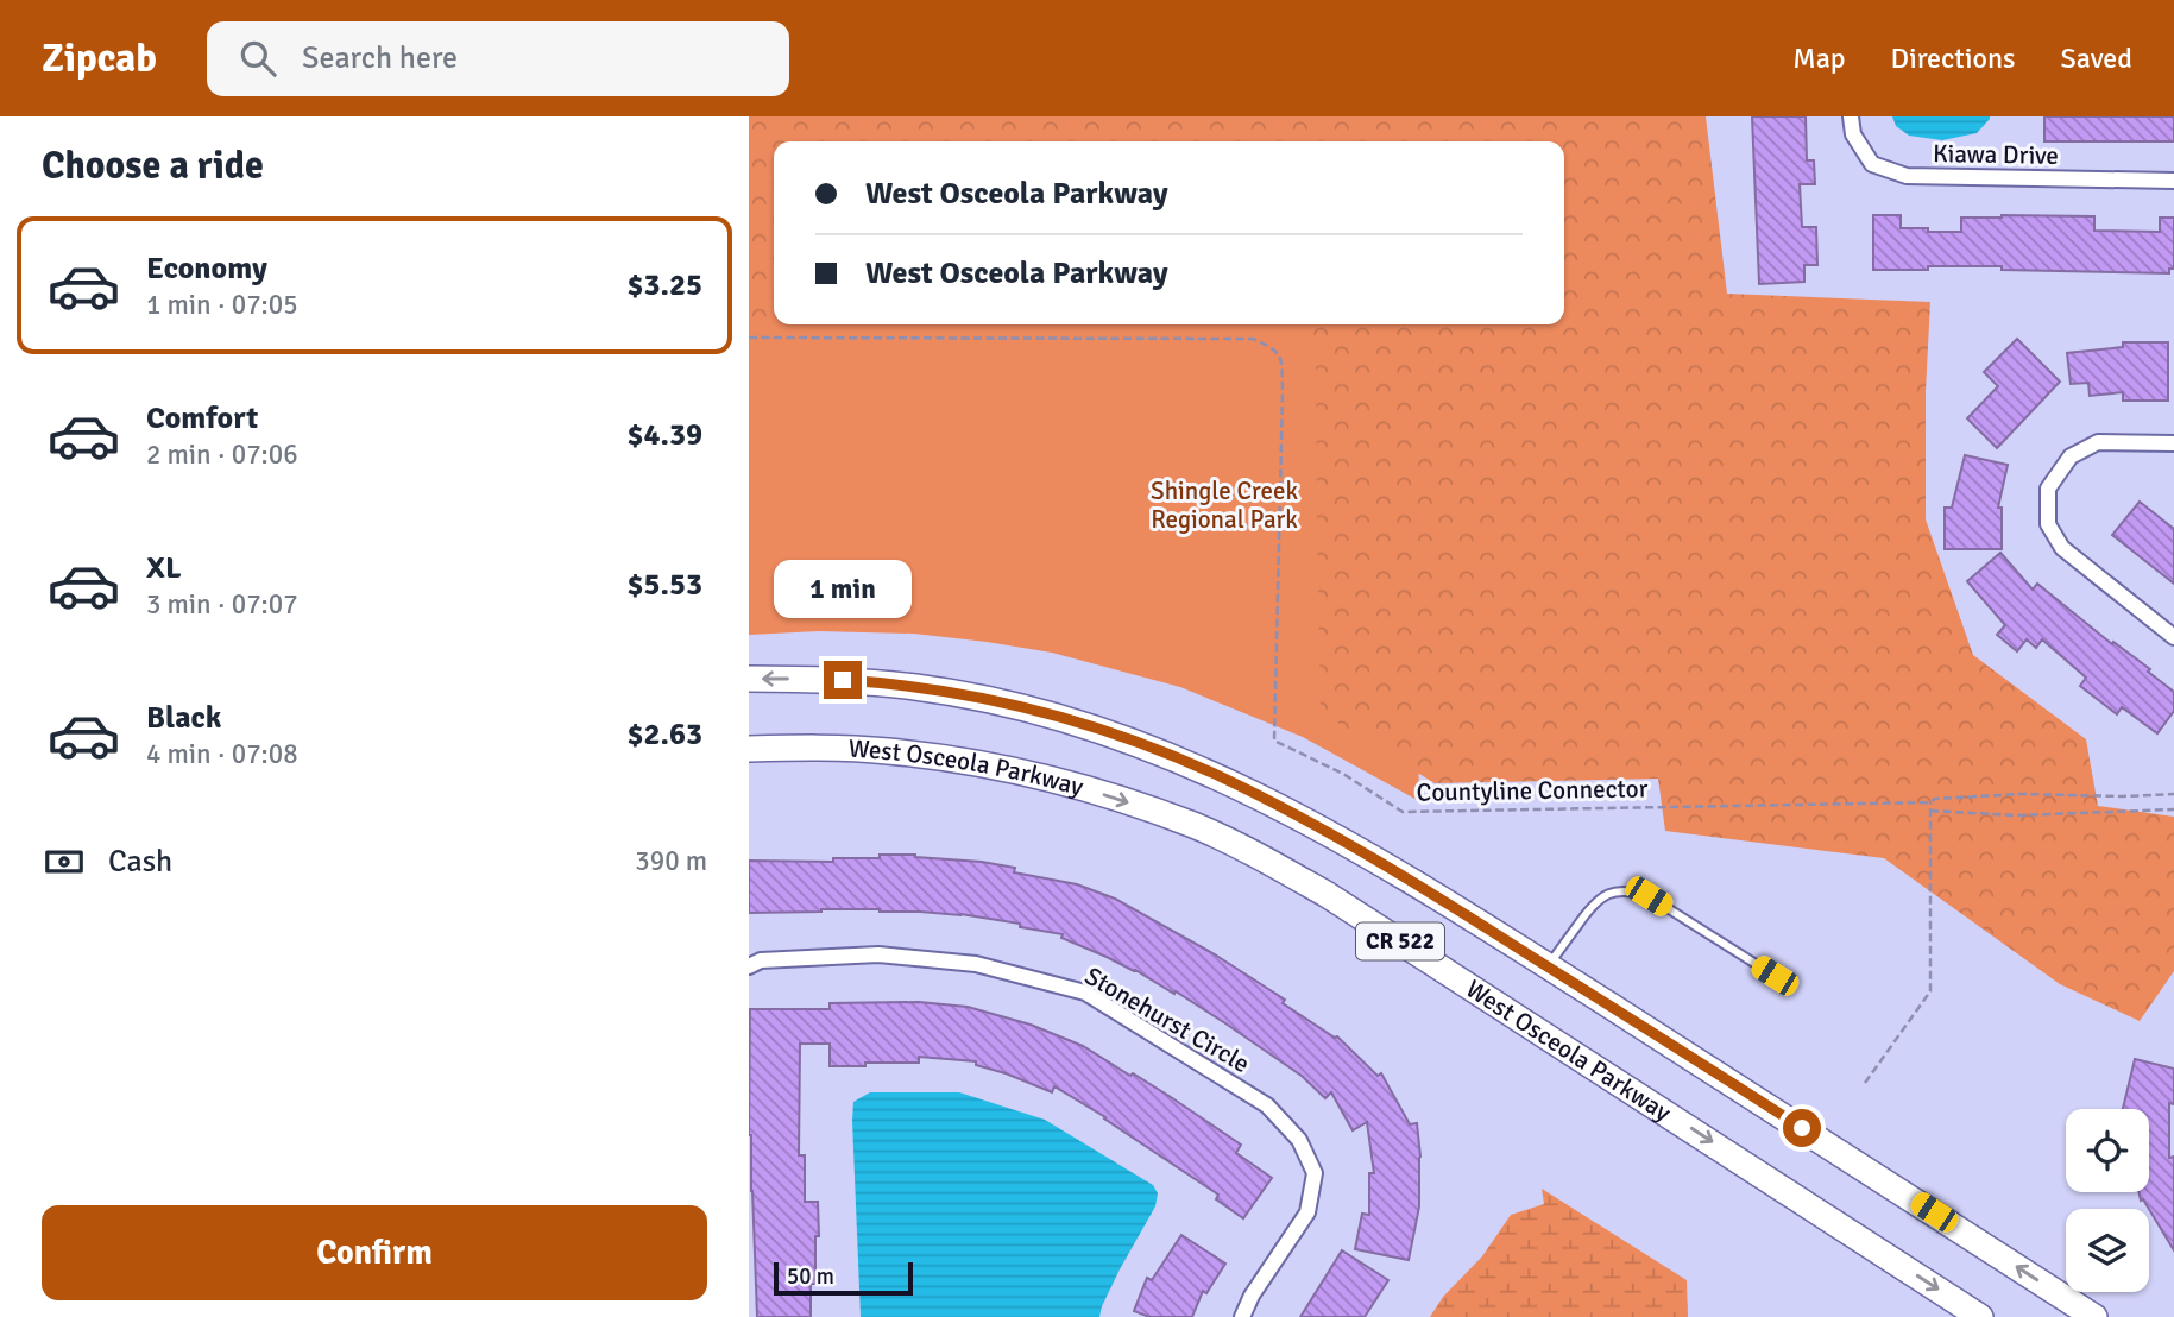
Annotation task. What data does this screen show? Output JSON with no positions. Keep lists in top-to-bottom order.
{
  "streets": {
    "main road": ["West Osceola Parkway", "CR 522"],
    "street": ["Kiawa Drive", "Stonehurst Circle"],
    "path": ["Countyline Connector"]
  },
  "parks": ["Shingle Creek Regional Park"],
  "scale_bar": "50 m",
  "page": {
    "header": "Zipcab",
    "search": "Search here",
    "nav": ["Map", "Directions", "Saved"],
    "heading": "Choose a ride",
    "banner": ["West Osceola Parkway", "West Osceola Parkway"],
    "list": [
      {
        "name": "Economy",
        "note": "1 min · 07:05",
        "value": "$3.25"
      },
      {
        "name": "Comfort",
        "note": "2 min · 07:06",
        "value": "$4.39"
      },
      {
        "name": "XL",
        "note": "3 min · 07:07",
        "value": "$5.53"
      },
      {
        "name": "Black",
        "note": "4 min · 07:08",
        "value": "$2.63"
      }
    ],
    "bubble": "1 min",
    "pay": ["Cash", "390 m"],
    "buttons": "Confirm",
    "scale": "50 m"
  }
}
